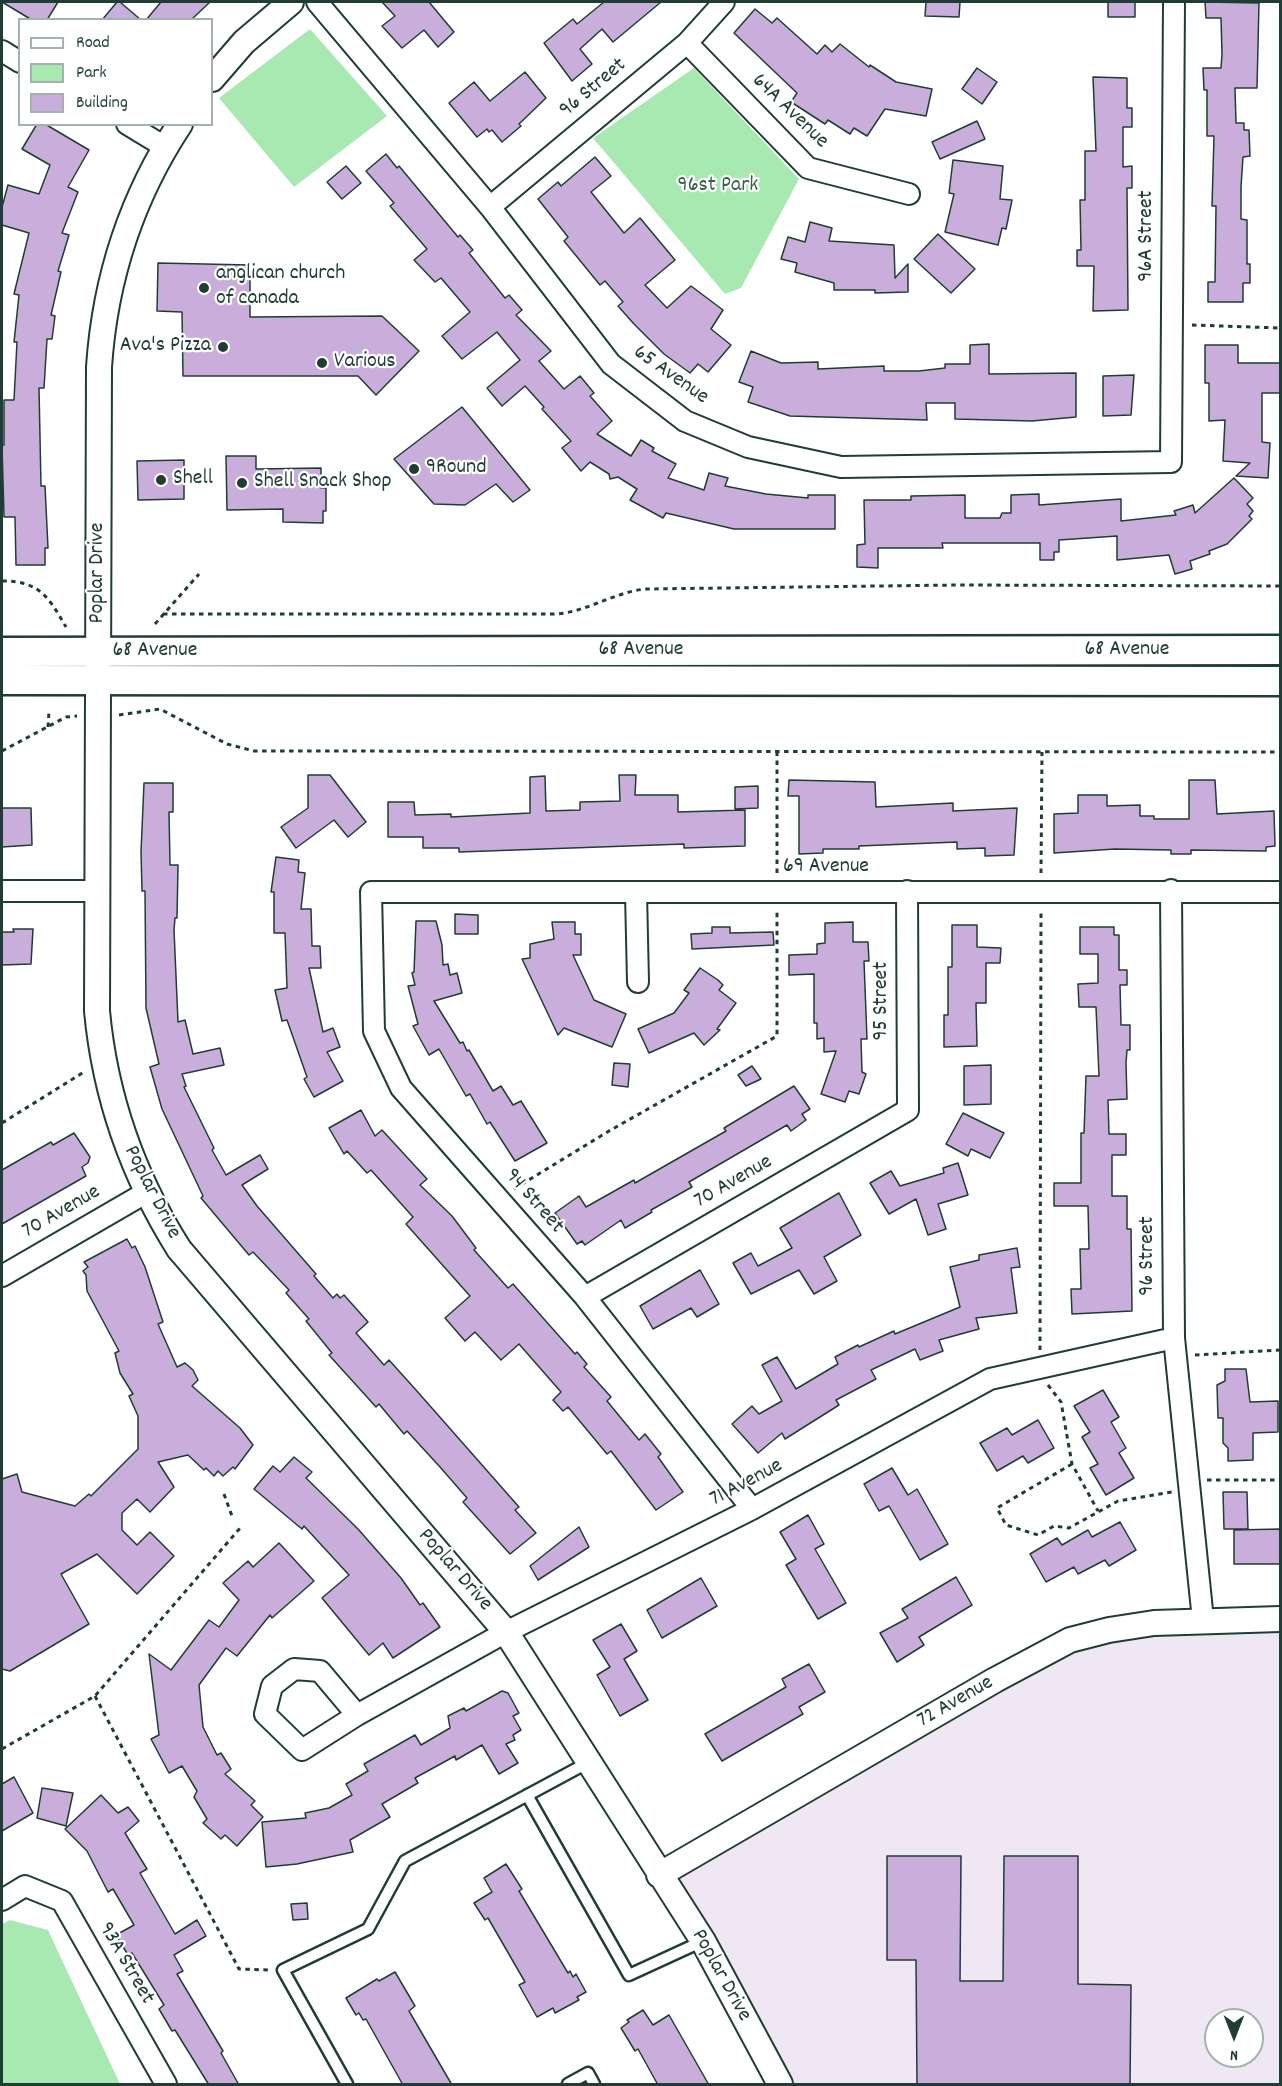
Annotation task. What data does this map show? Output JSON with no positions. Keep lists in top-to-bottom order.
{
  "streets": {
    "main road": ["68 Avenue"],
    "street": [
      "96 Street",
      "64A Avenue",
      "96A Street",
      "65 Avenue",
      "Poplar Drive",
      "69 Avenue",
      "95 Street",
      "70 Avenue",
      "94 Street",
      "71 Avenue",
      "72 Avenue",
      "93A Street"
    ]
  },
  "crossings": [
    ["96 Street", "64A Avenue"],
    ["96 Street", "65 Avenue"],
    ["96 Street", "69 Avenue"],
    ["96 Street", "71 Avenue"],
    ["96 Street", "72 Avenue"],
    ["96A Street", "65 Avenue"],
    ["Poplar Drive", "68 Avenue"],
    ["Poplar Drive", "70 Avenue"],
    ["Poplar Drive", "71 Avenue"],
    ["Poplar Drive", "72 Avenue"],
    ["69 Avenue", "95 Street"],
    ["69 Avenue", "94 Street"],
    ["95 Street", "70 Avenue"],
    ["70 Avenue", "94 Street"],
    ["94 Street", "71 Avenue"]
  ],
  "parks": ["96st Park"],
  "places": [
    "anglican church of canada",
    "Ava's Pizza",
    "Various",
    "9Round",
    "Shell",
    "Shell Snack Shop"
  ],
  "legend": ["Road", "Park", "Building"],
  "north": "bottom"
}
